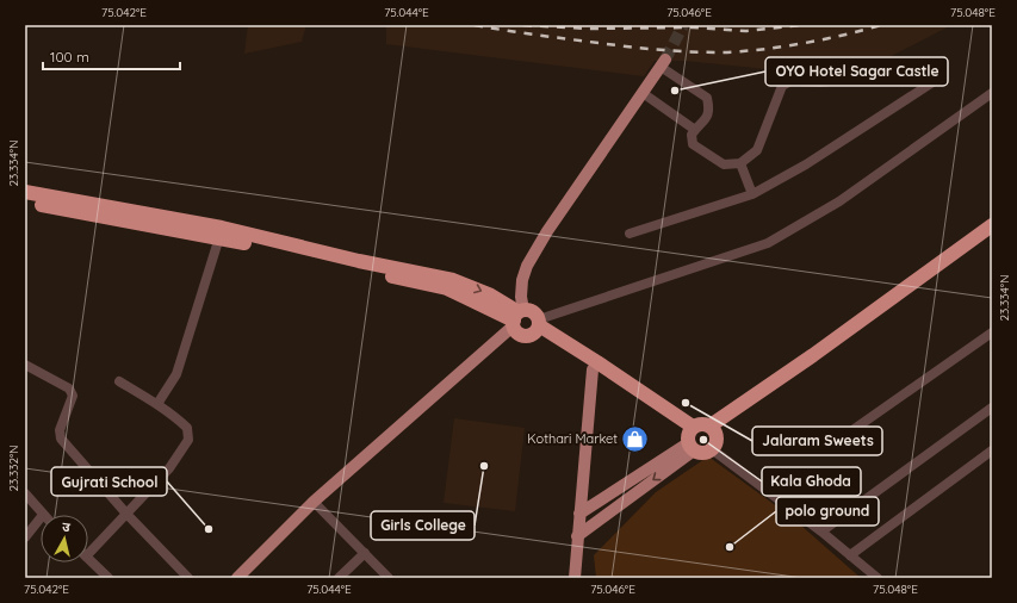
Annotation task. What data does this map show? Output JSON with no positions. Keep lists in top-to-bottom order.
{
  "places": {
    "other": [
      "OYO Hotel Sagar Castle",
      "Jalaram Sweets",
      "Kala Ghoda",
      "Girls College",
      "Gujrati School",
      "polo ground"
    ],
    "shop": ["Kothari Market"]
  },
  "scale_bar": "100 m",
  "north": "top",
  "coordinates": [
    "75.042°E",
    "75.044°E",
    "75.046°E",
    "75.048°E",
    "23.334°N",
    "23.332°N"
  ]
}
